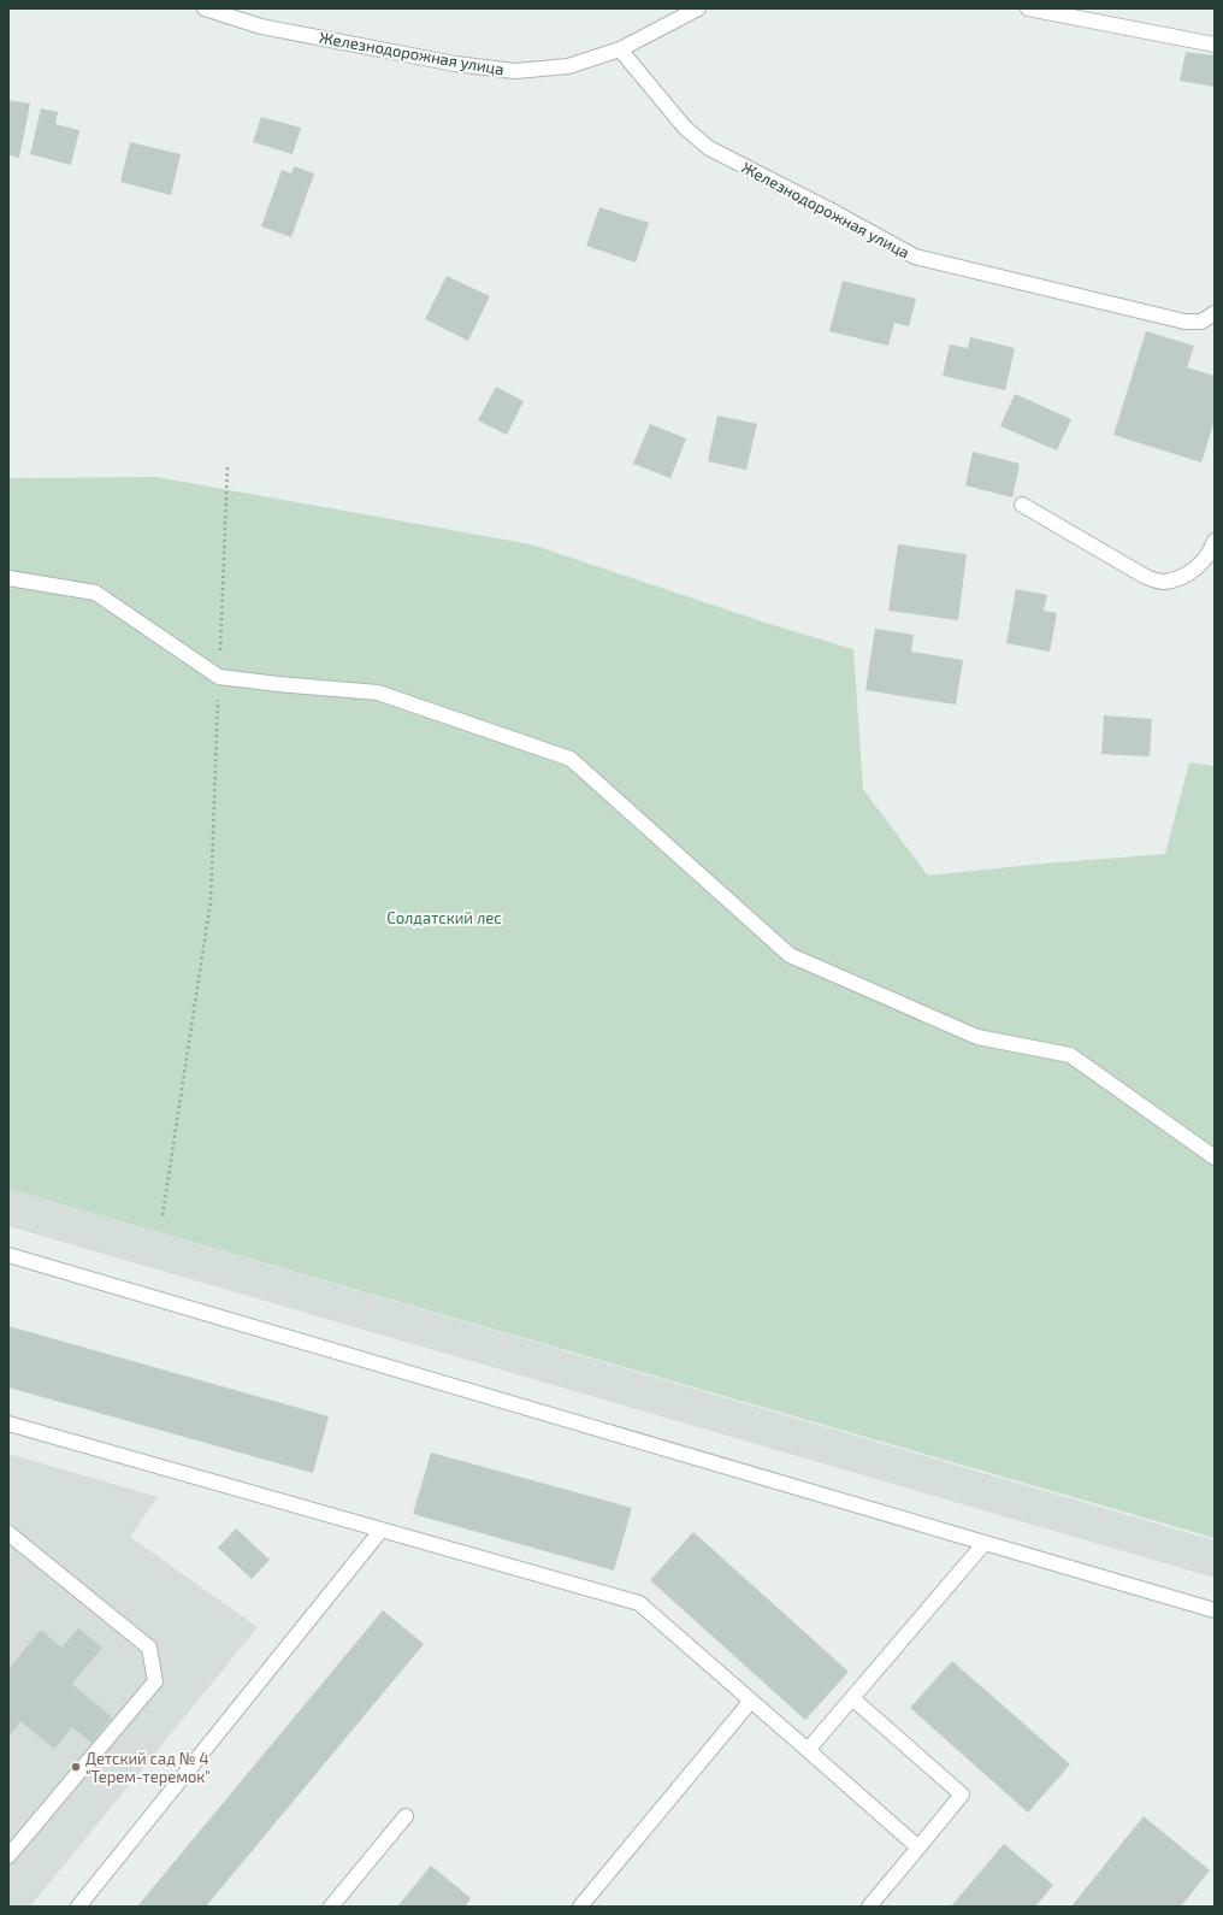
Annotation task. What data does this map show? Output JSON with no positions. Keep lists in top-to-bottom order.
{
  "streets": {
    "street": ["Железнодорожная улица"]
  },
  "parks": ["Солдатский лес"],
  "places": ["Детский сад № 4 \"Терем-теремок\""]
}
